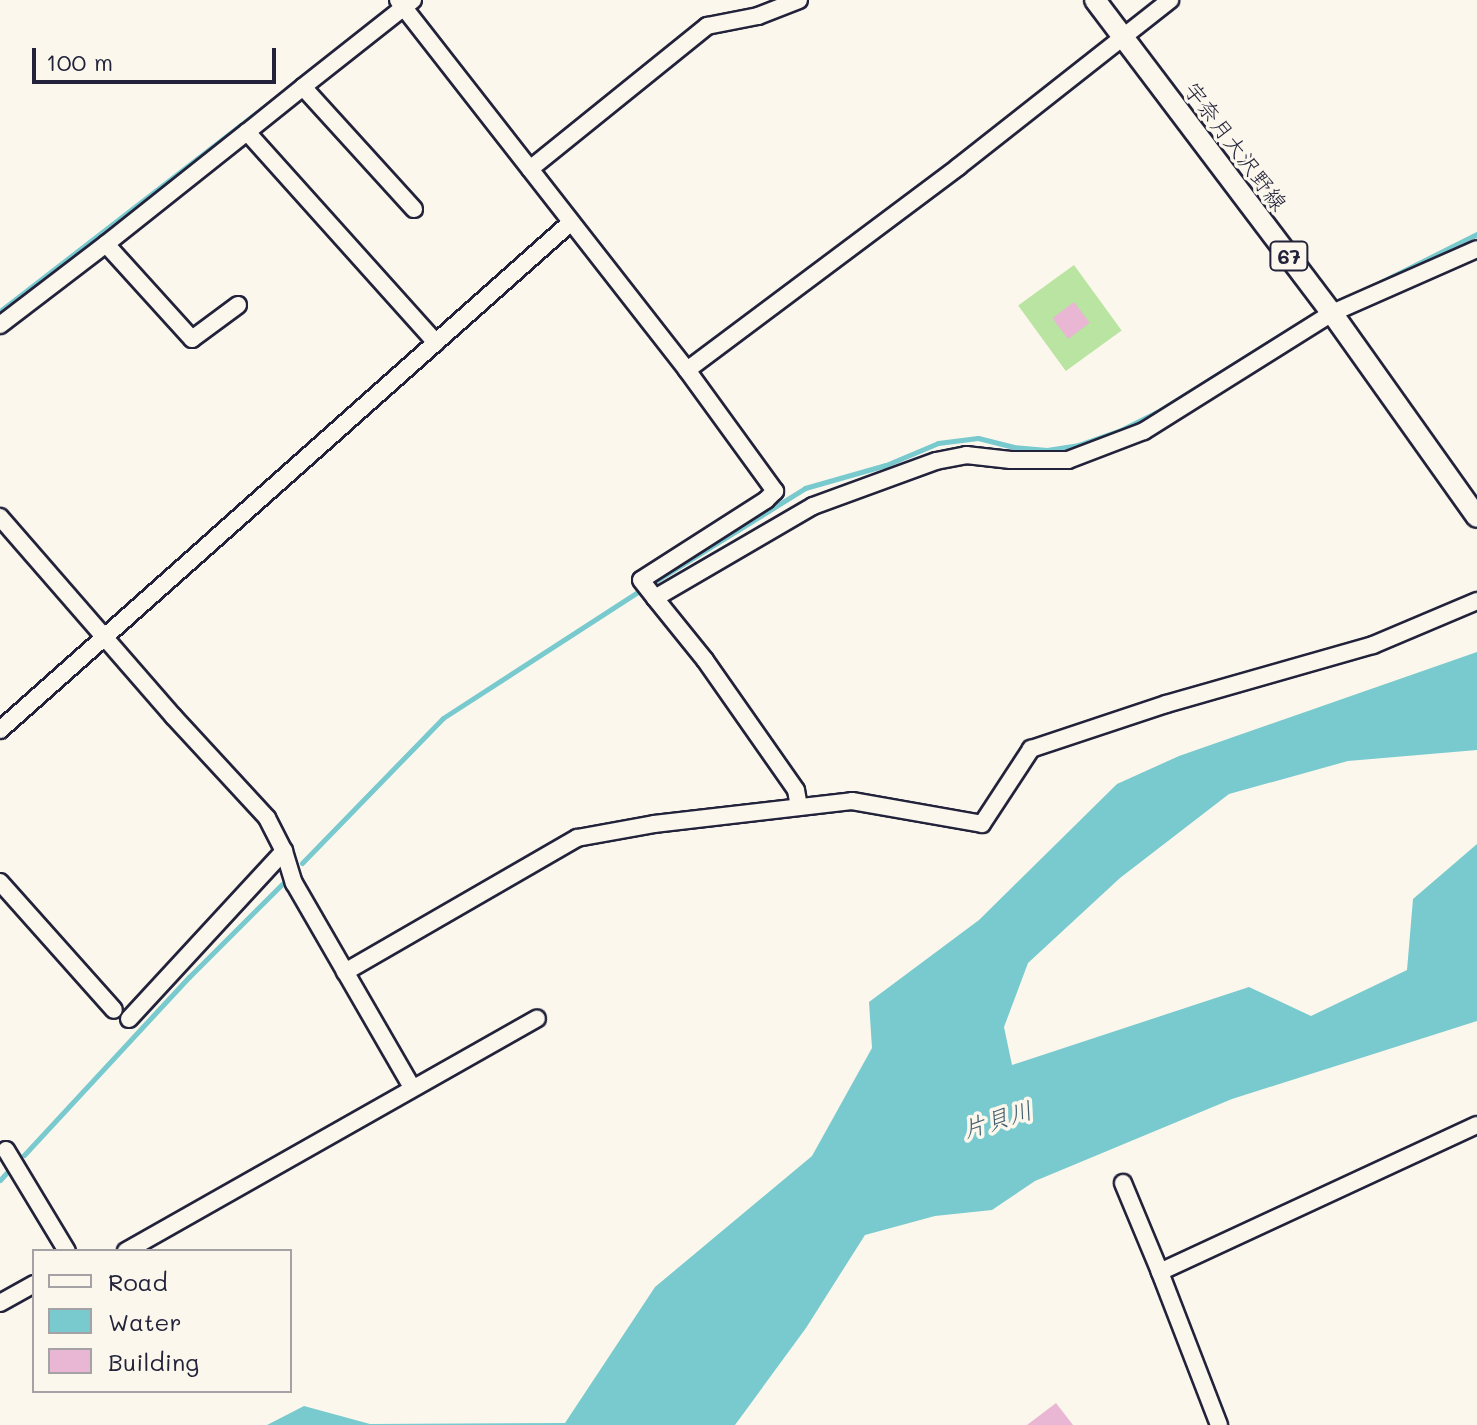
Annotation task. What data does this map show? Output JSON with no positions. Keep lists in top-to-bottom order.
{
  "streets": {
    "main road": ["宇奈月大沢野線", "67"]
  },
  "water": ["片貝川"],
  "legend": ["Road", "Water", "Building"],
  "scale_bar": "100 m"
}
